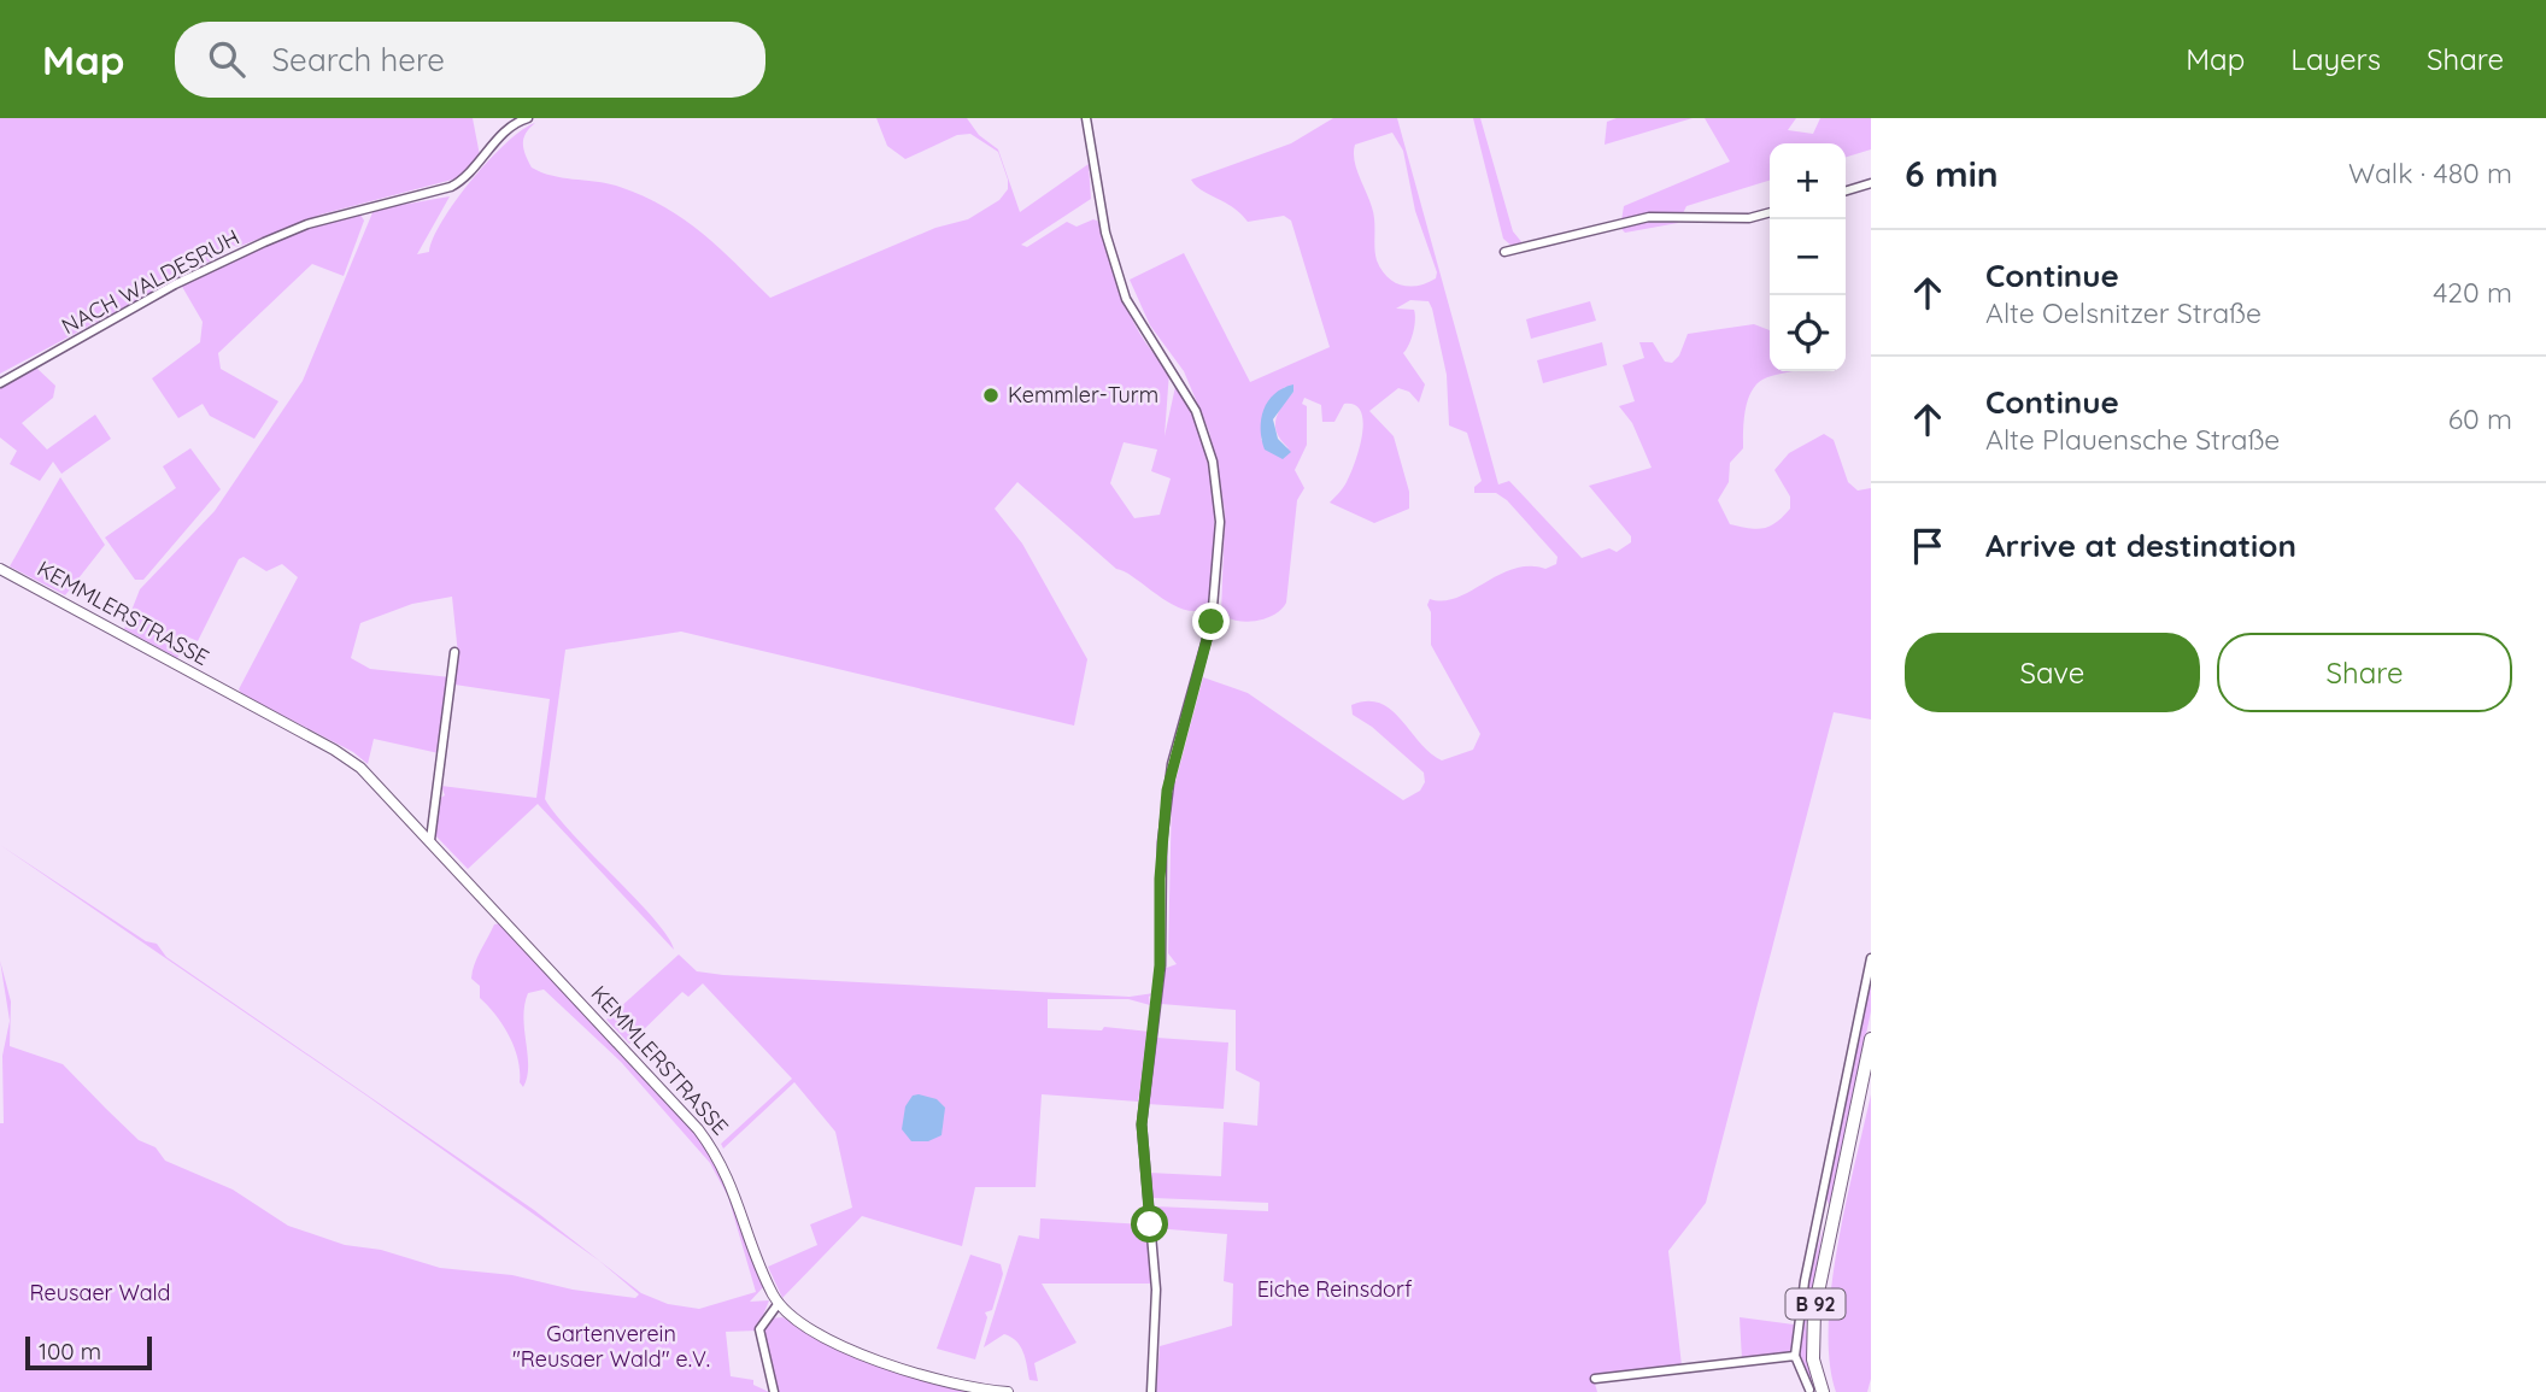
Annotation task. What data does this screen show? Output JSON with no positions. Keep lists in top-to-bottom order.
{
  "streets": {
    "main road": ["B 92"],
    "street": ["NACH WALDESRUH", "KEMMLERSTRASSE"]
  },
  "parks": ["Eiche Reinsdorf", "Reusaer Wald", "Gartenverein \"Reusaer Wald\" e.V."],
  "places": ["Kemmler-Turm"],
  "scale_bar": "100 m",
  "page": {
    "header": "Map",
    "search": "Search here",
    "nav": ["Map", "Layers", "Share"],
    "heading": ["6 min", "Walk · 480 m"],
    "map_buttons": ["+", "−"],
    "list": [
      ["Continue", "Alte Oelsnitzer Straße", "420 m"],
      ["Continue", "Alte Plauensche Straße", "60 m"],
      "Arrive at destination"
    ],
    "buttons": ["Save", "Share"],
    "scale": "100 m"
  }
}
